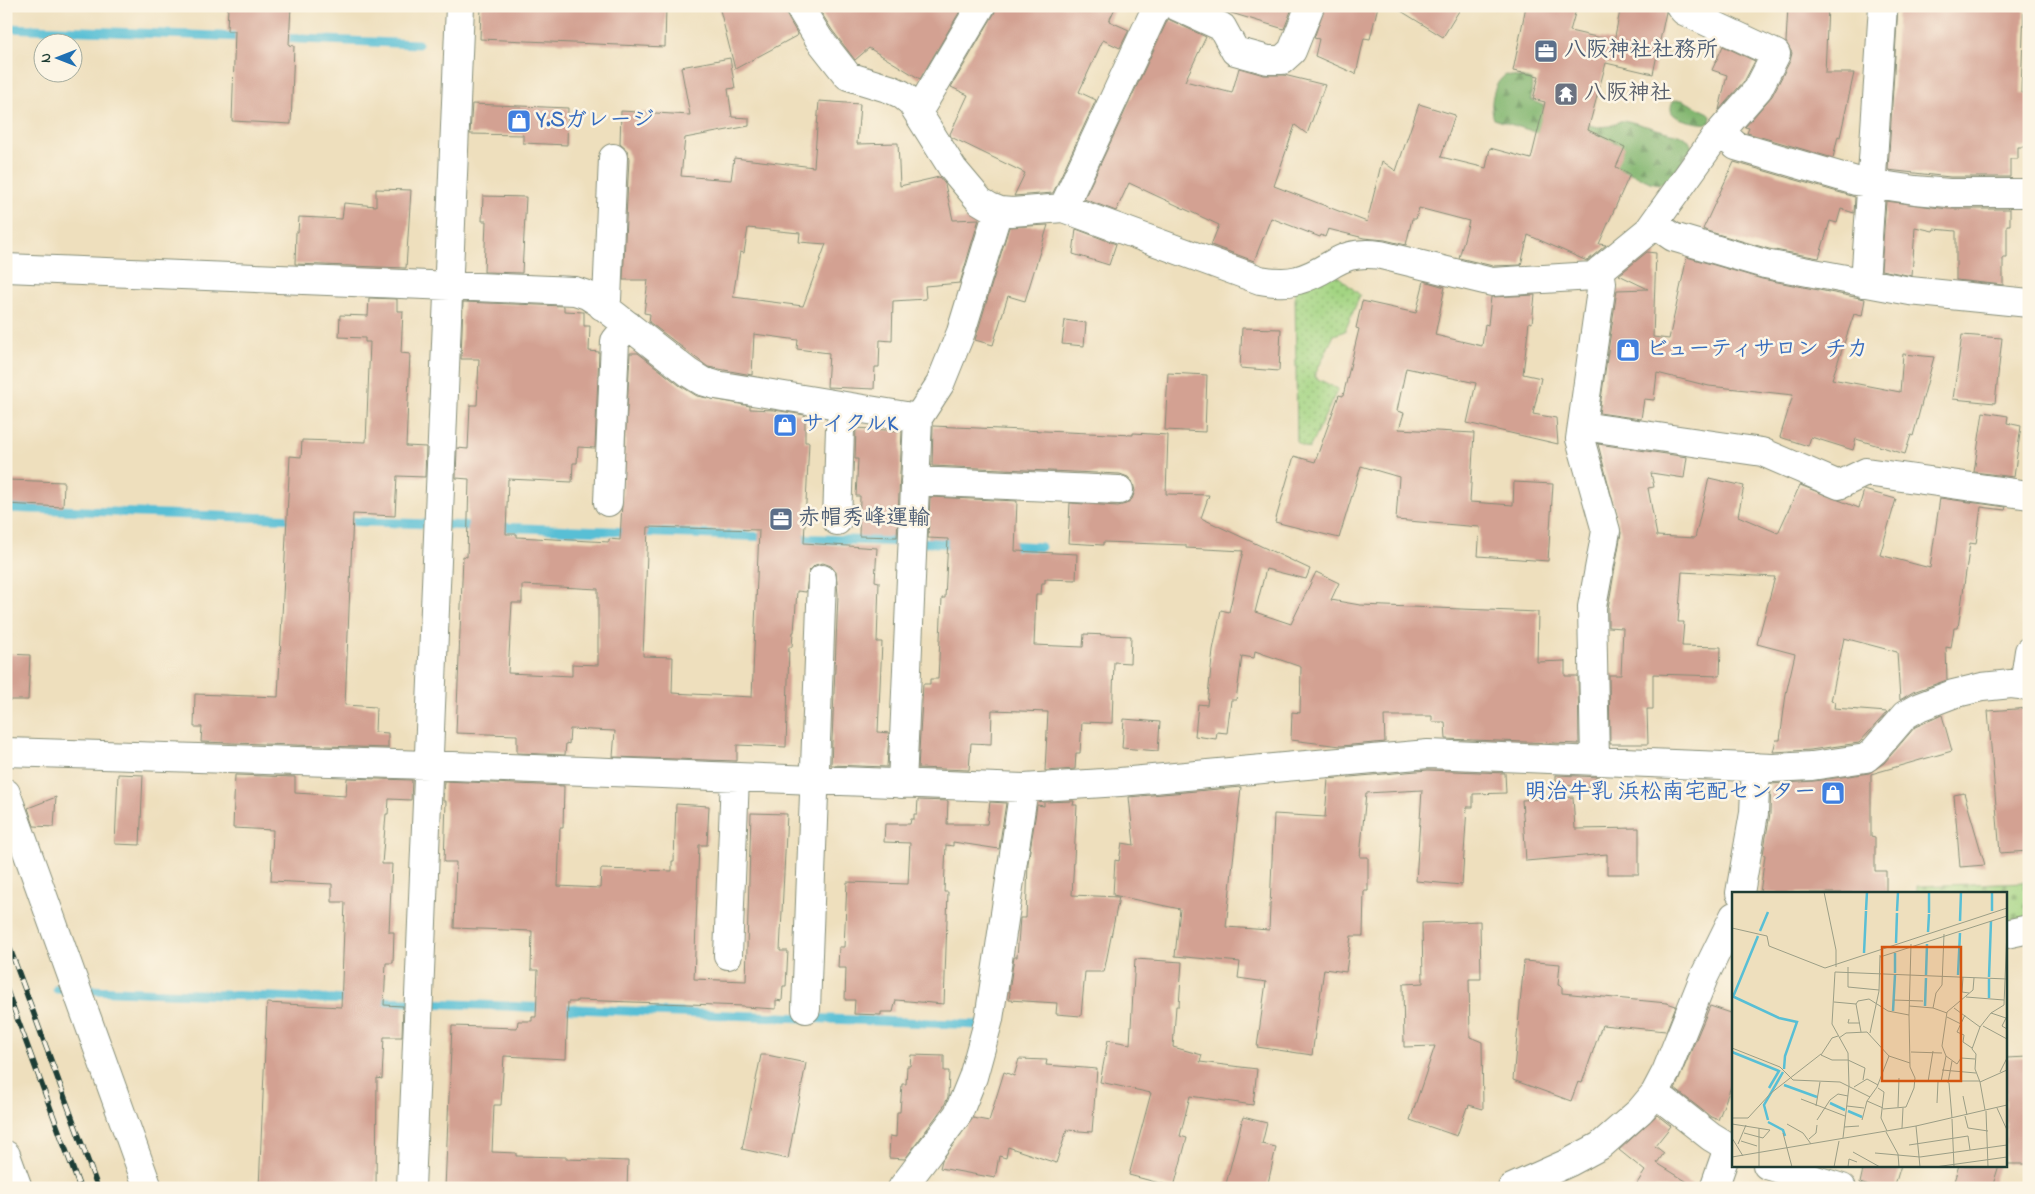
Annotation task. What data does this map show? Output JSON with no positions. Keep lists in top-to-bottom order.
{
  "places": {
    "office": ["八阪神社社務所", "赤帽秀峰運輸"],
    "temple": ["八阪神社"],
    "shop": [
      "Y.Sガレージ",
      "ビューティサロン チカ",
      "サイクルK",
      "明治牛乳 浜松南宅配センター"
    ]
  },
  "north": "left"
}
